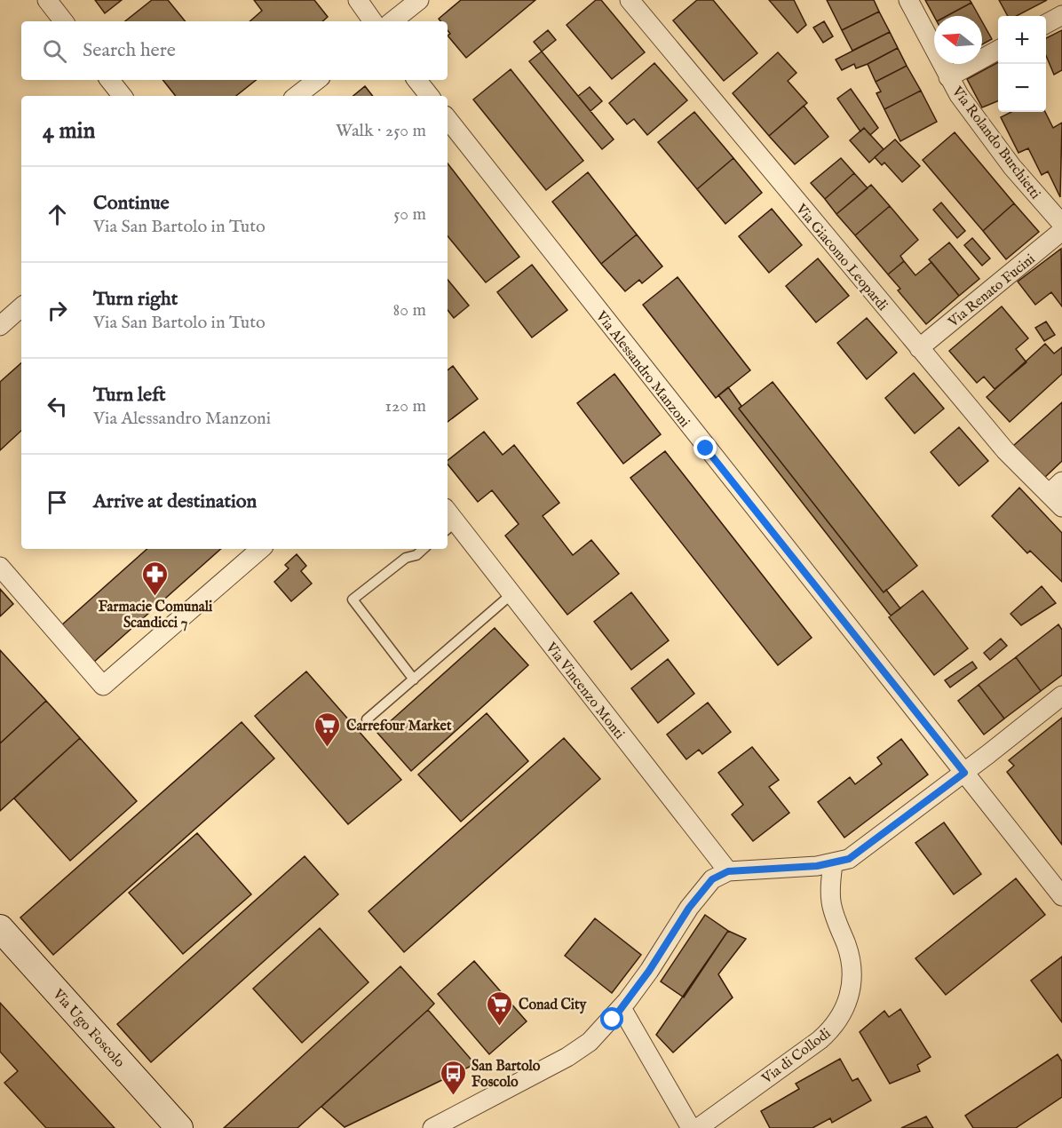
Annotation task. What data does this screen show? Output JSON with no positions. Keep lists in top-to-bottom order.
{
  "streets": {
    "street": [
      "Via Rolando Burchietti",
      "Via Giacomo Leopardi",
      "Via Renato Fucini",
      "Via Alessandro Manzoni",
      "Via Vincenzo Monti",
      "Via Ugo Foscolo",
      "Via di Collodi"
    ]
  },
  "crossings": [
    ["Via Giacomo Leopardi", "Via Renato Fucini"]
  ],
  "places": {
    "pharmacy": ["Farmacie Comunali Scandicci 7"],
    "supermarket": ["Carrefour Market", "Conad City"],
    "bus stop": ["San Bartolo Foscolo"]
  },
  "north": "left",
  "page": {
    "map_buttons": ["+", "−"],
    "search": "Search here",
    "heading": ["4 min", "Walk · 250 m"],
    "list": [
      ["Continue", "Via San Bartolo in Tuto", "50 m"],
      ["Turn right", "Via San Bartolo in Tuto", "80 m"],
      ["Turn left", "Via Alessandro Manzoni", "120 m"],
      "Arrive at destination"
    ]
  }
}
